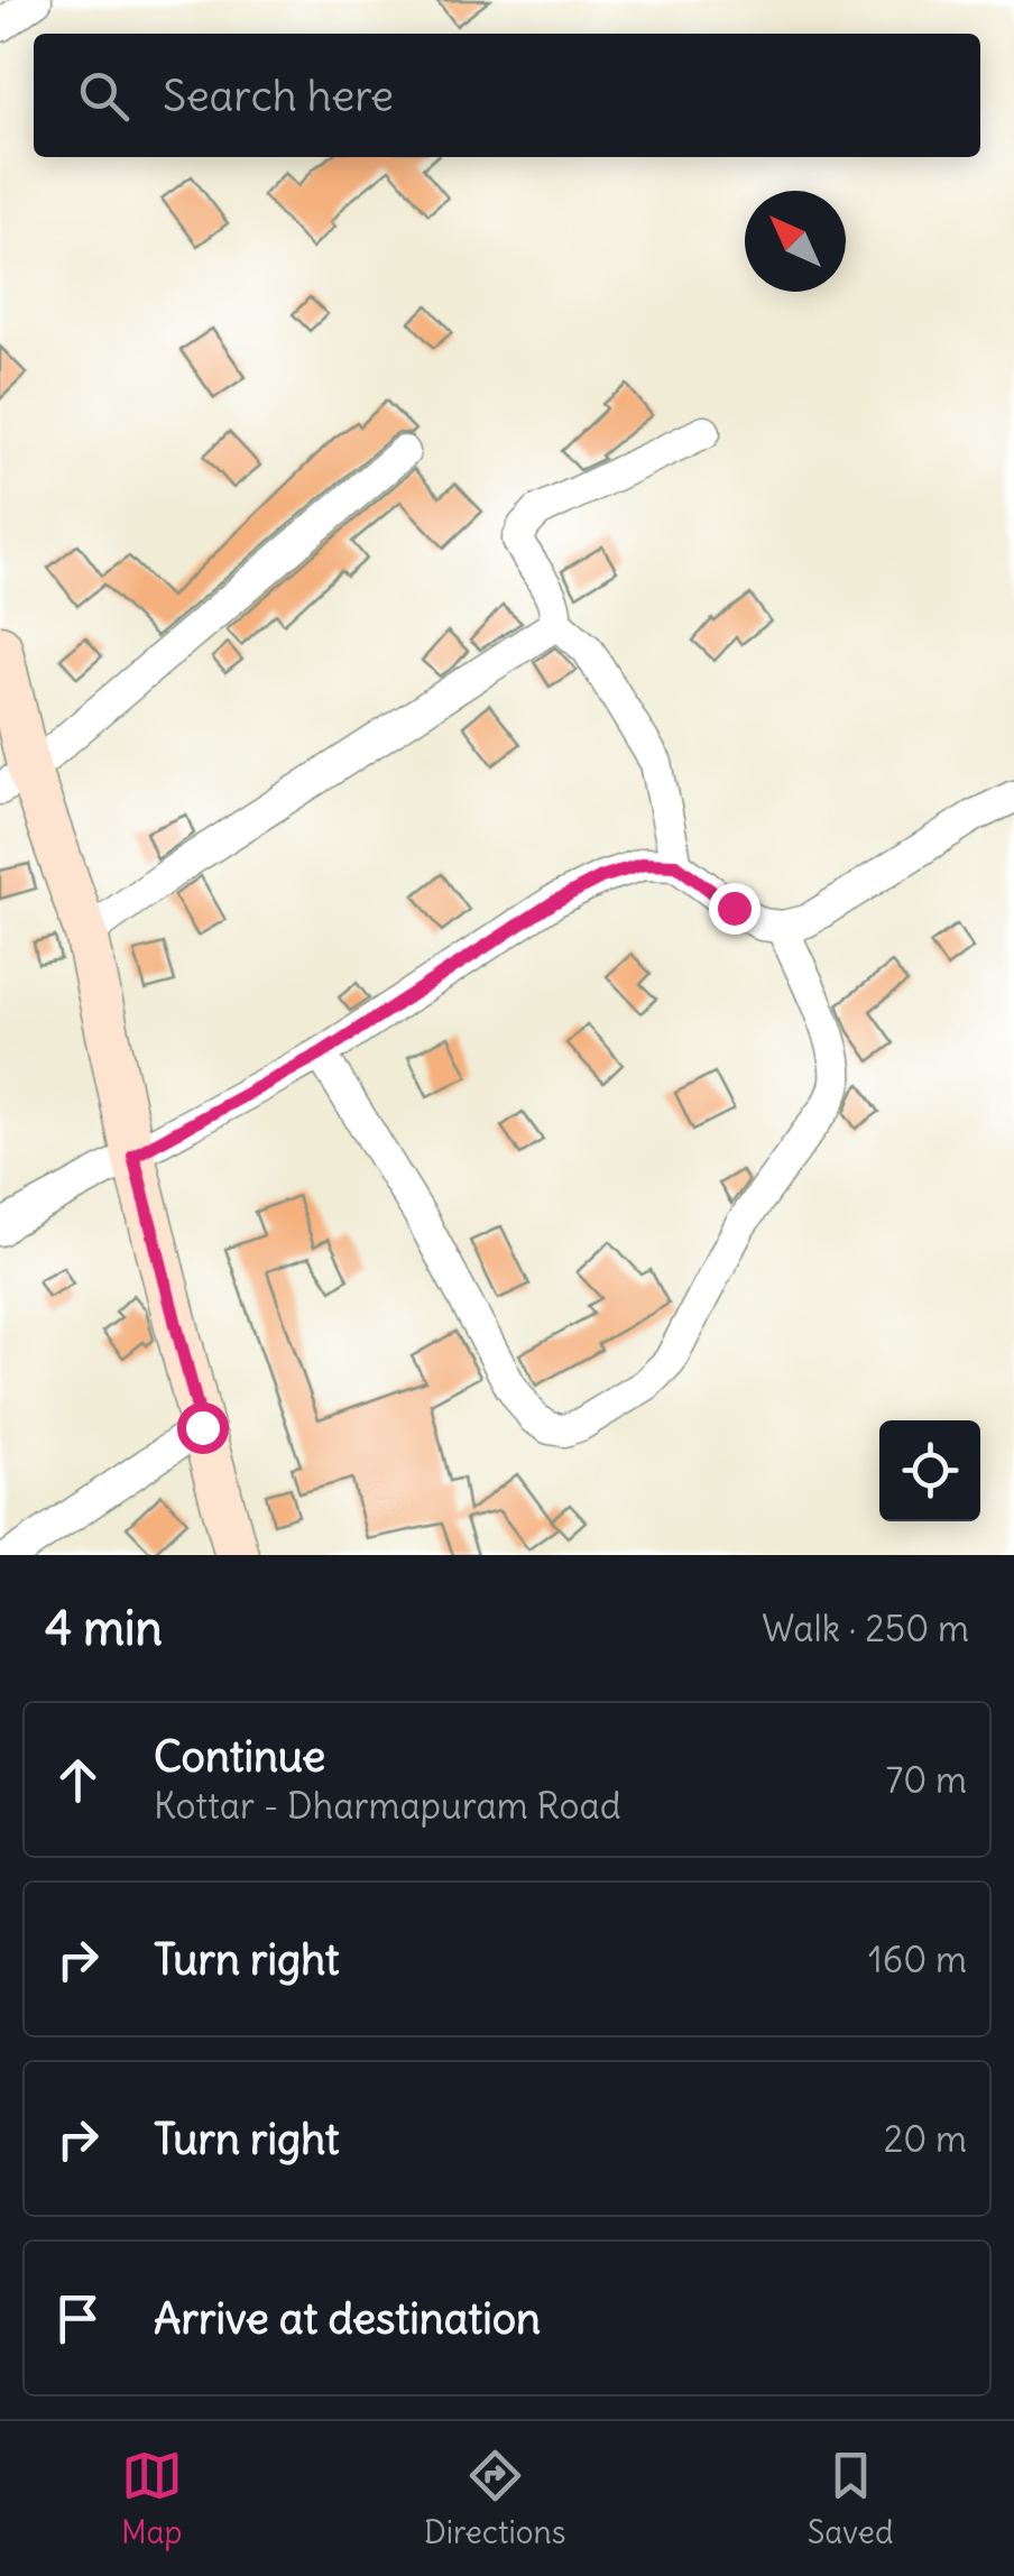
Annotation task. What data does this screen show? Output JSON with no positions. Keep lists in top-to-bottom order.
{
  "north": "top left",
  "page": {
    "search": "Search here",
    "heading": ["4 min", "Walk · 250 m"],
    "list": [
      ["Continue", "Kottar - Dharmapuram Road", "70 m"],
      ["Turn right", "160 m"],
      ["Turn right", "20 m"],
      "Arrive at destination"
    ],
    "nav": ["Map", "Directions", "Saved"]
  }
}
